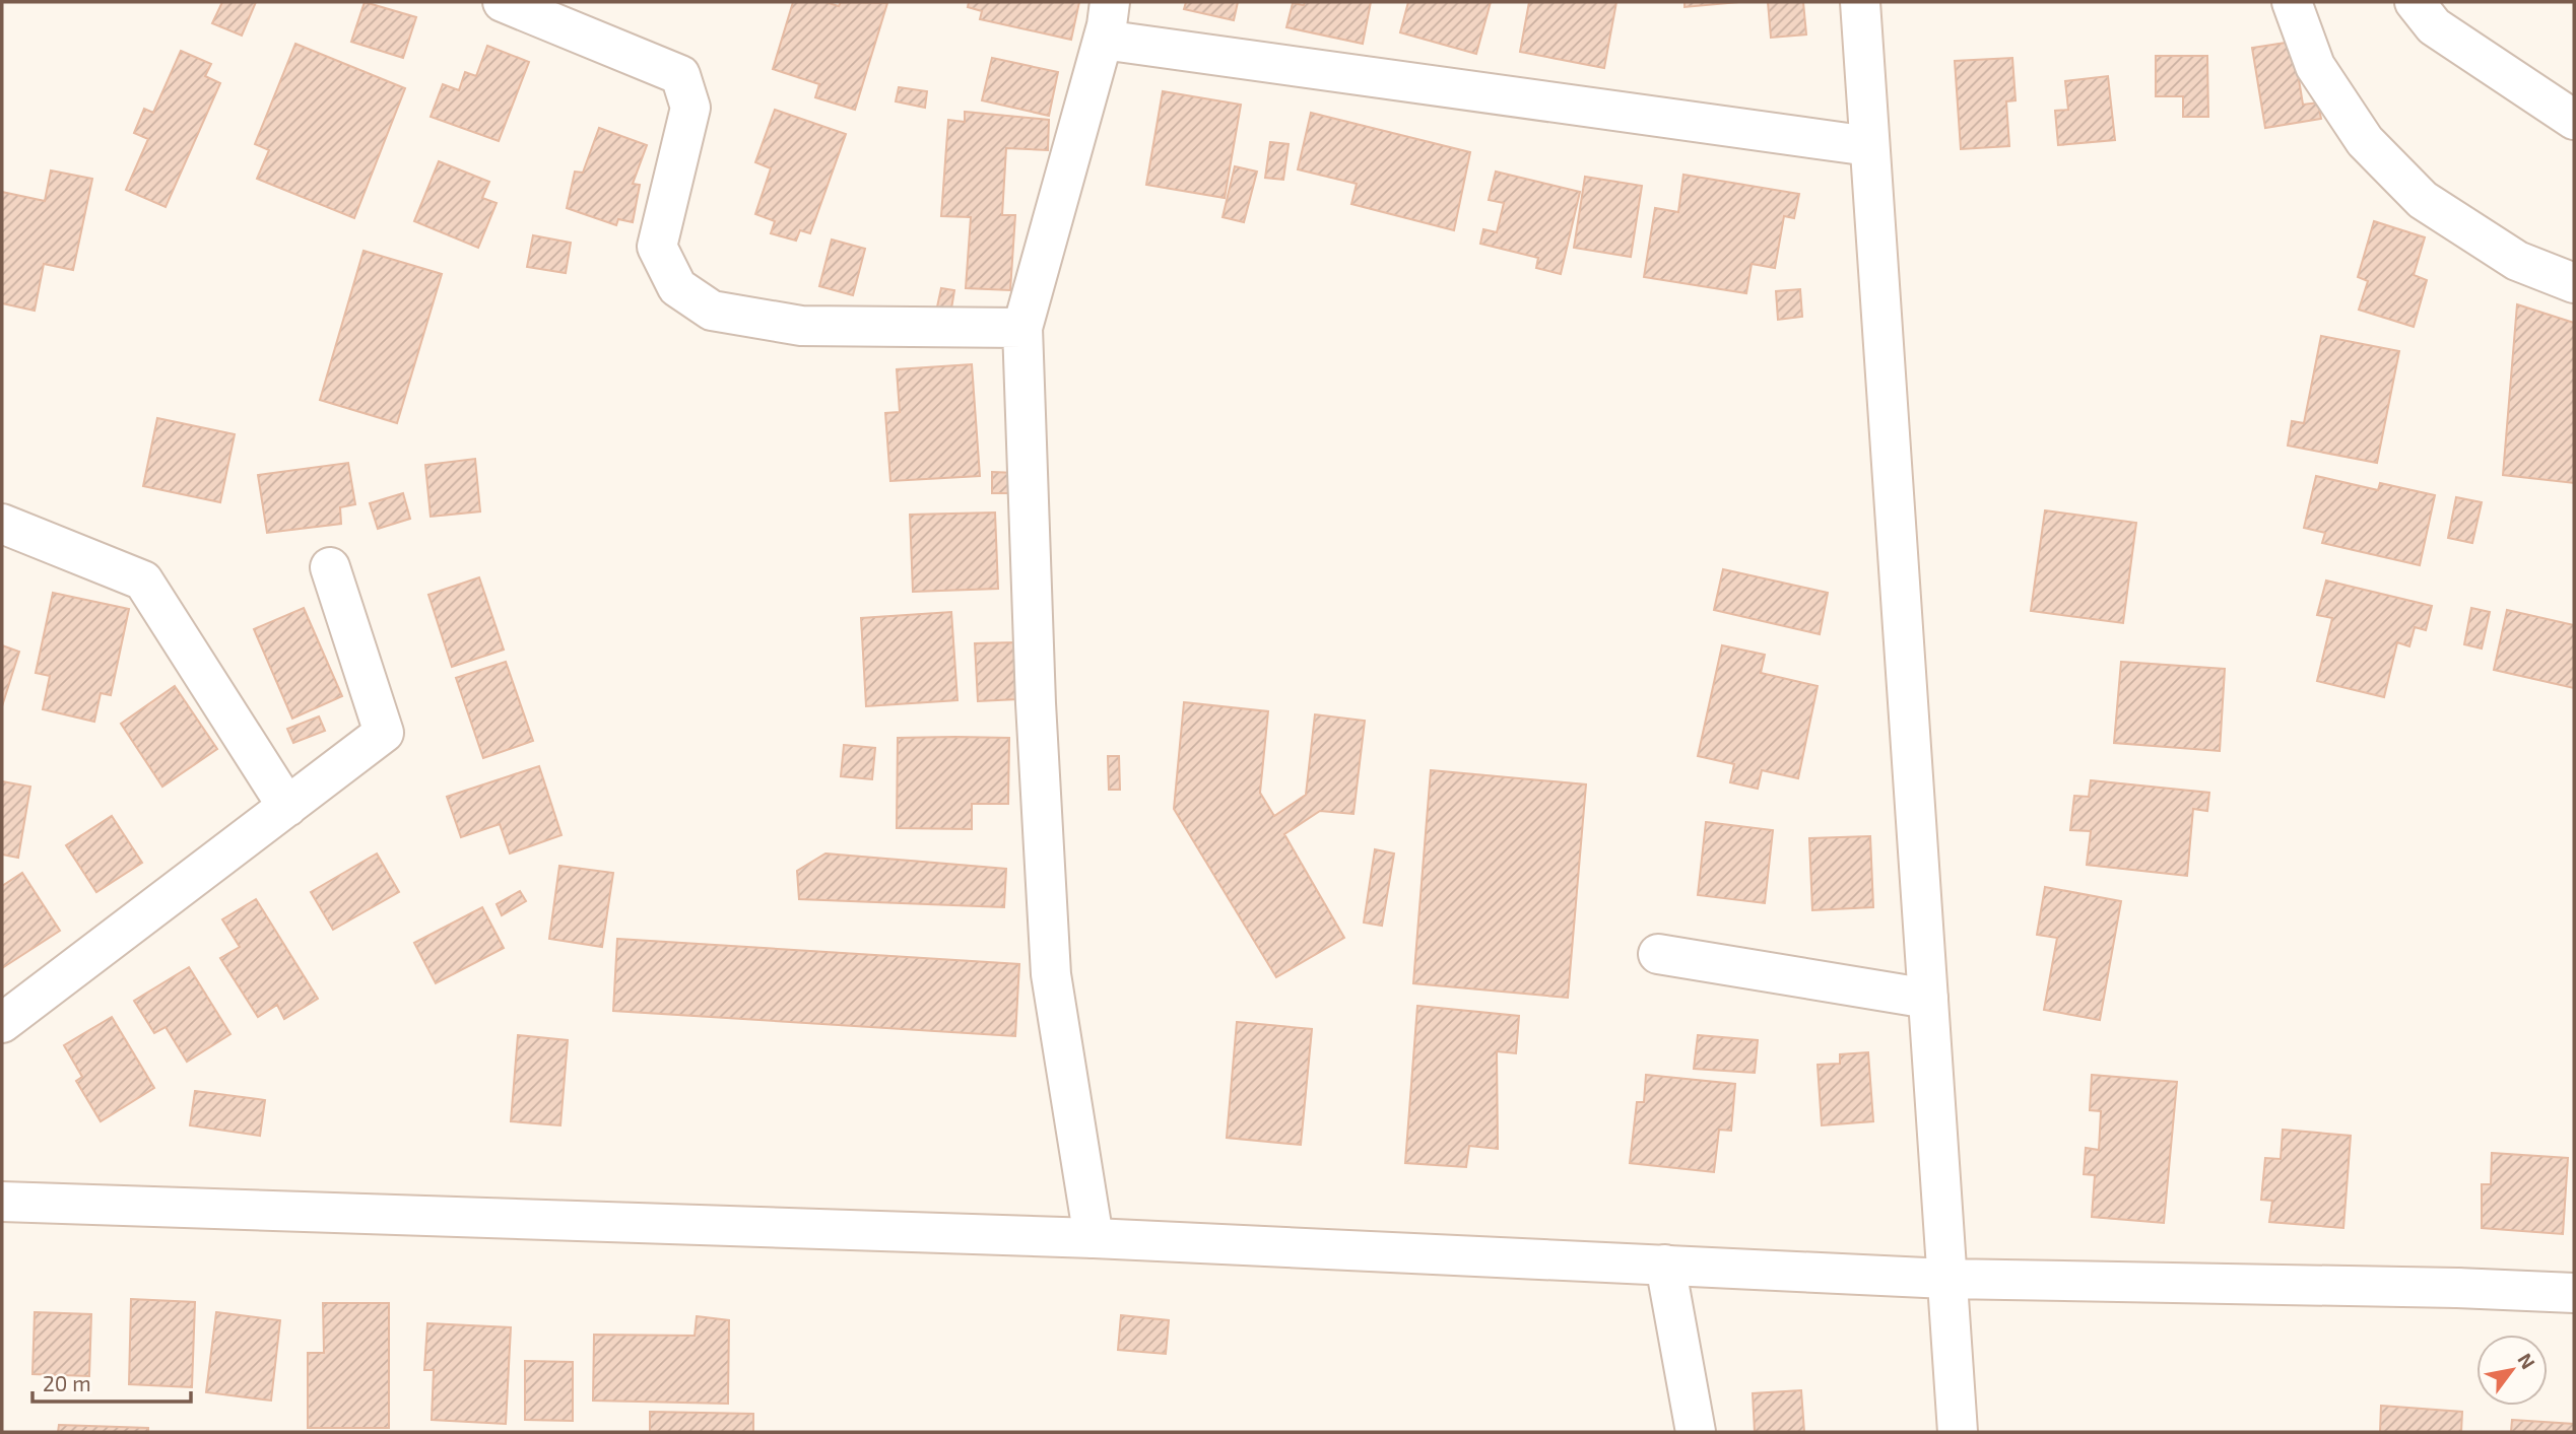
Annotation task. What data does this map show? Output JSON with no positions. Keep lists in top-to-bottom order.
{
  "scale_bar": "20 m",
  "north": "top right"
}
